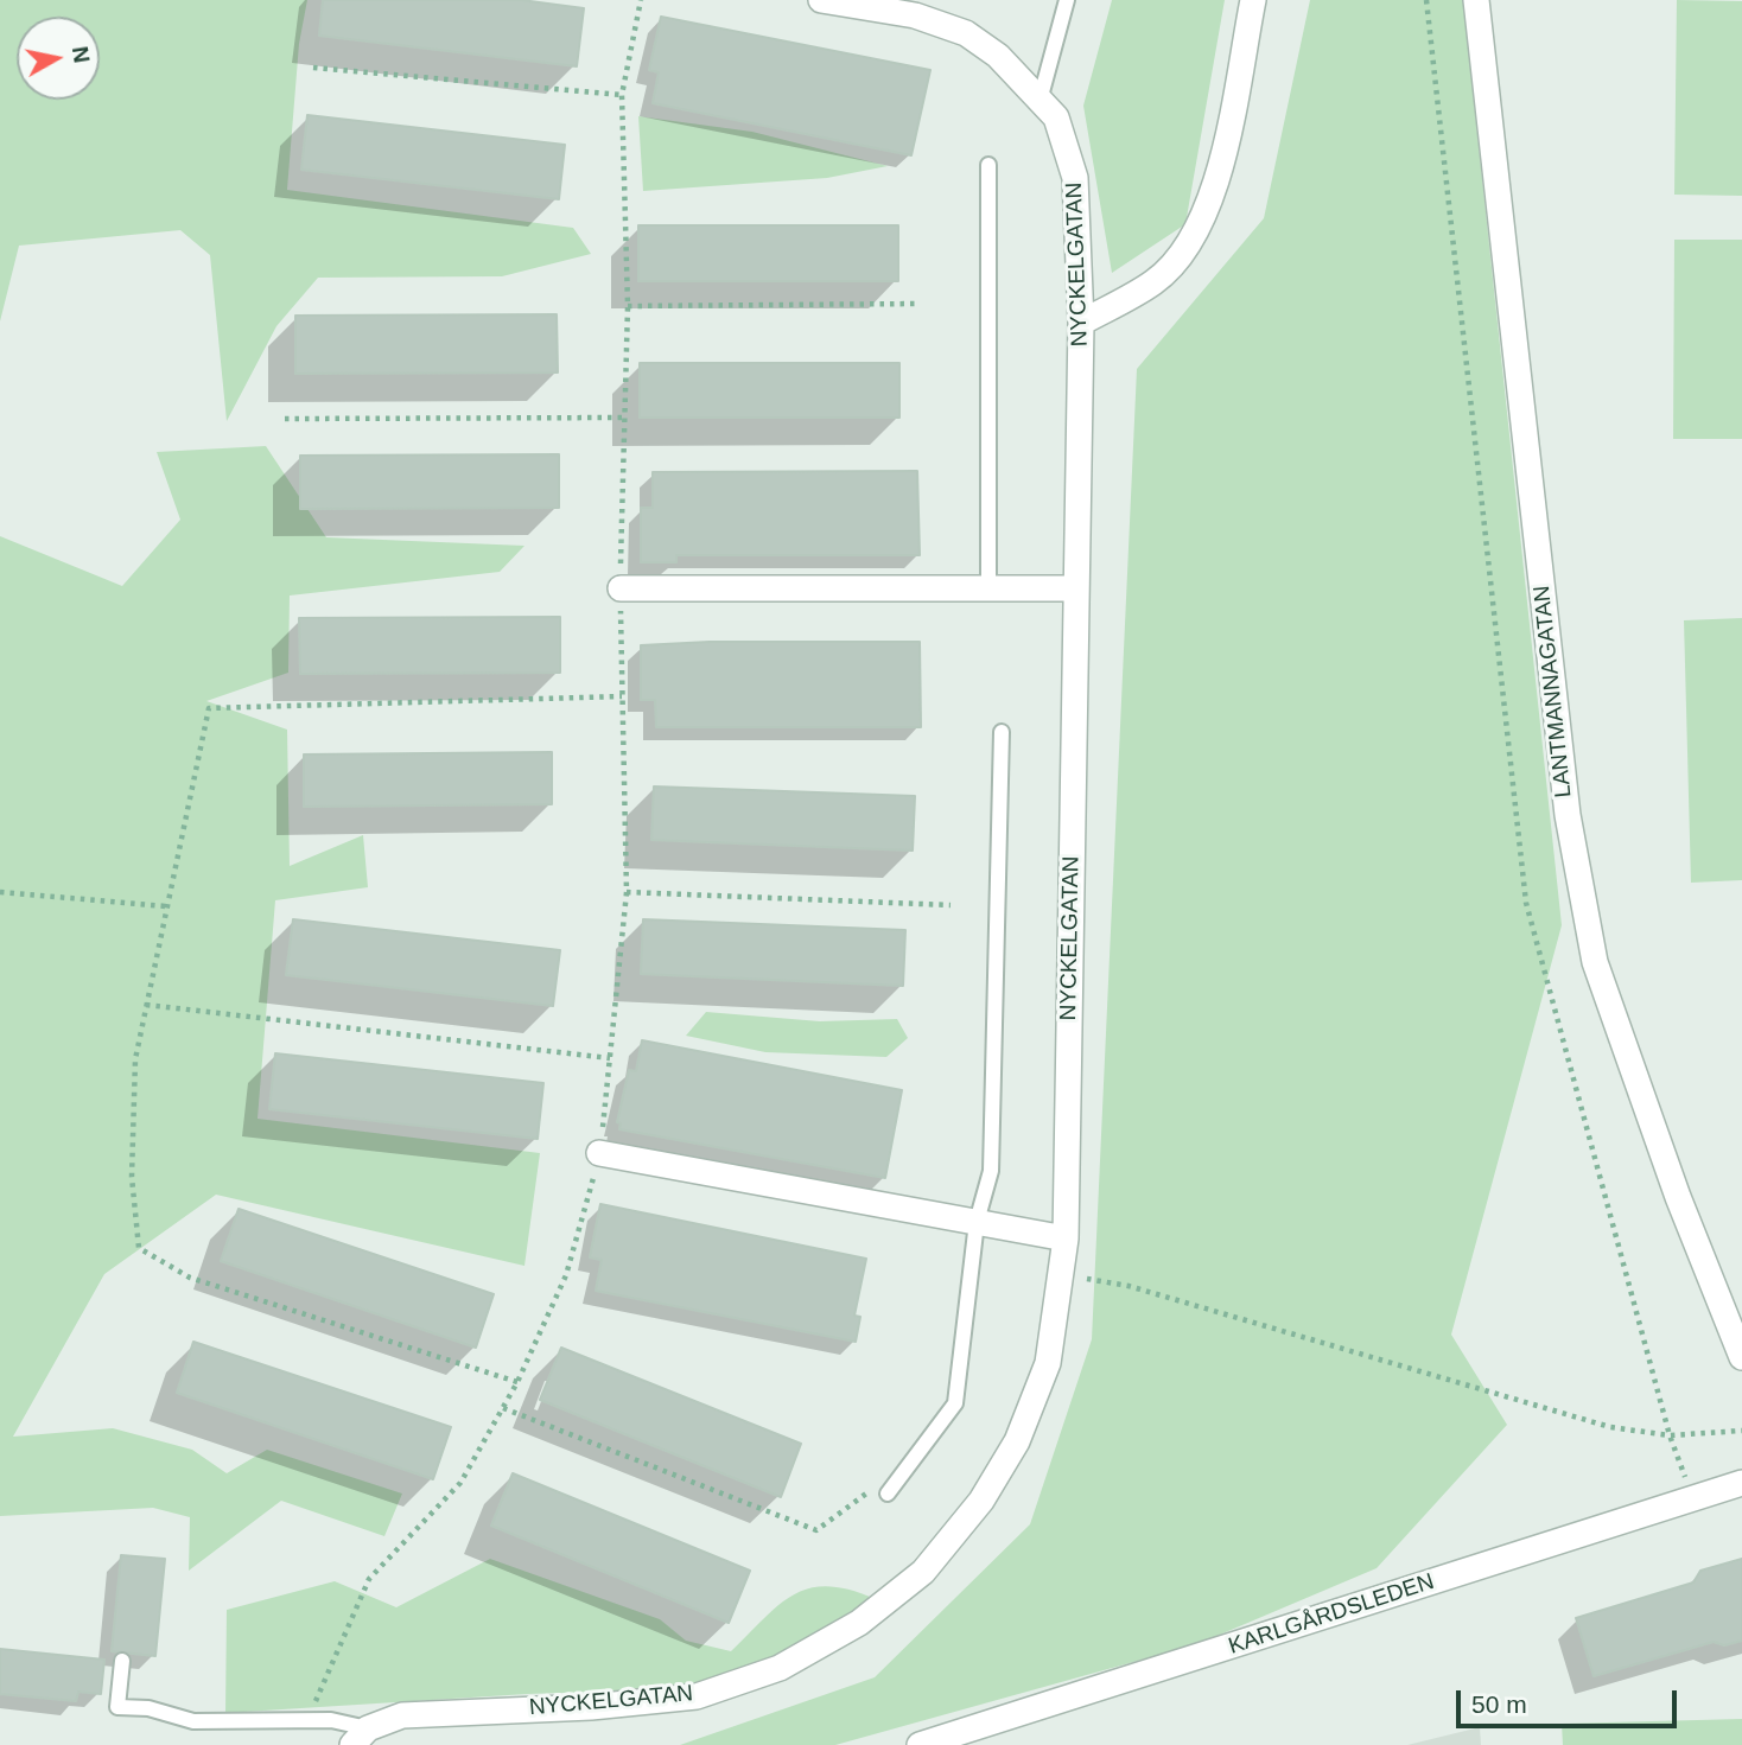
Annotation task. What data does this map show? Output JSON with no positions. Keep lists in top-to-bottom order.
{
  "streets": {
    "street": ["NYCKELGATAN", "LANTMANNAGATAN", "KARLGÅRDSLEDEN"]
  },
  "scale_bar": "50 m",
  "north": "right"
}
